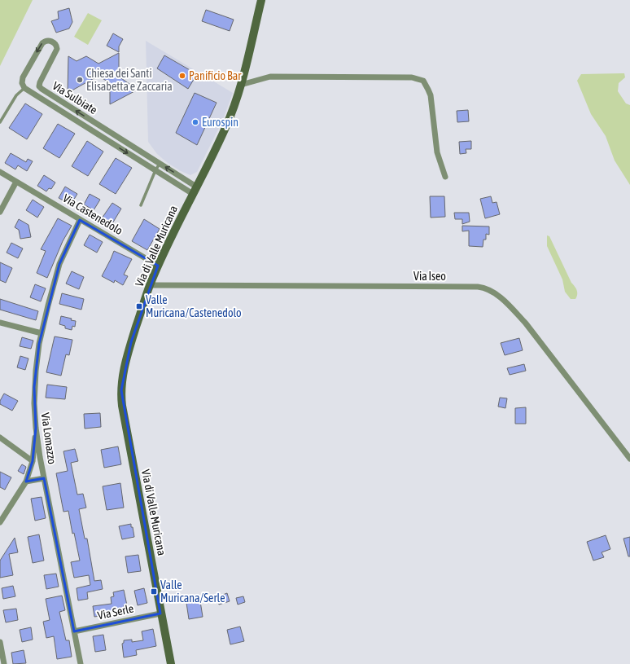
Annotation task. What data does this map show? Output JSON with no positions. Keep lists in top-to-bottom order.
{
  "streets": {
    "street": [
      "Via Sulbiate",
      "Via Castenedolo",
      "Via di Valle Muricana",
      "Via Iseo",
      "Via Lomazzo",
      "Via Serle"
    ]
  },
  "crossings": [
    ["Via Sulbiate", "Via di Valle Muricana"],
    ["Via Castenedolo", "Via di Valle Muricana"],
    ["Via Castenedolo", "Via Lomazzo"],
    ["Via di Valle Muricana", "Via Iseo"],
    ["Via di Valle Muricana", "Via Serle"],
    ["Via Lomazzo", "Via Serle"]
  ],
  "places": {
    "other": ["Panificio Bar", "Chiesa dei Santi Elisabetta e Zaccaria", "Eurospin"],
    "transit": ["Valle Muricana/Castenedolo", "Valle Muricana/Serle"]
  }
}
